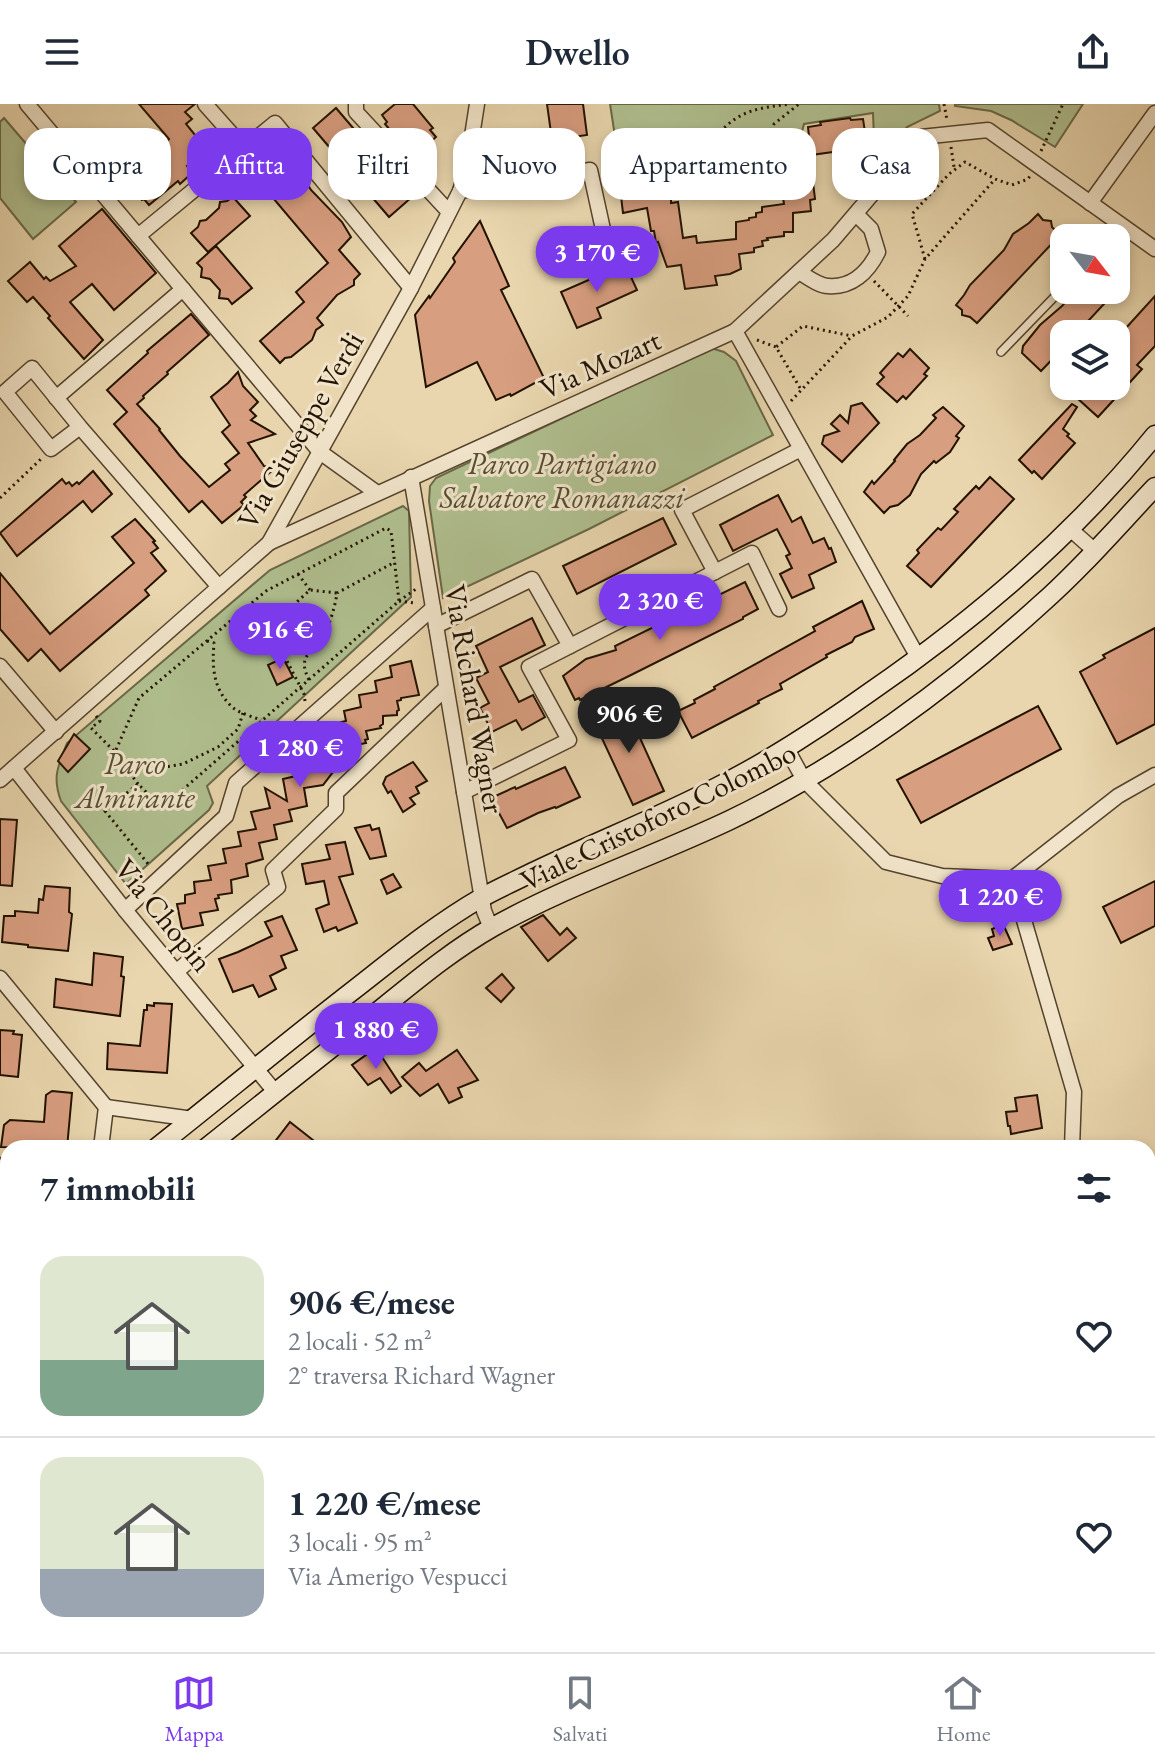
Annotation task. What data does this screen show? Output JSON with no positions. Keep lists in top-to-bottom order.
{
  "streets": {
    "main road": ["Viale Cristoforo Colombo"],
    "street": [
      "Via Mozart",
      "Via Giuseppe Verdi",
      "Via Richard Wagner",
      "Via Chopin"
    ]
  },
  "crossings": [
    ["Via Mozart", "Via Giuseppe Verdi"],
    ["Via Mozart", "Via Richard Wagner"],
    ["Via Giuseppe Verdi", "Via Chopin"],
    ["Via Richard Wagner", "Viale Cristoforo Colombo"],
    ["Viale Cristoforo Colombo", "Via Chopin"]
  ],
  "parks": ["Parco Partigiano Salvatore Romanazzi", "Parco Almirante"],
  "north": "bottom right",
  "page": {
    "header": "Dwello",
    "chip": [
      "Compra",
      "Affitta",
      "Filtri",
      "Nuovo",
      "Appartamento",
      "Casa"
    ],
    "price": [
      "3 170 €",
      "2 320 €",
      "916 €",
      "906 €",
      "1 280 €",
      "1 220 €",
      "1 880 €"
    ],
    "heading": "7 immobili",
    "list": [
      {
        "name": "906 €/mese",
        "note": "2 locali · 52 m² · 2° traversa Richard Wagner"
      },
      {
        "name": "1 220 €/mese",
        "note": "3 locali · 95 m² · Via Amerigo Vespucci"
      }
    ],
    "tabs": ["Mappa", "Salvati", "Home"]
  }
}
